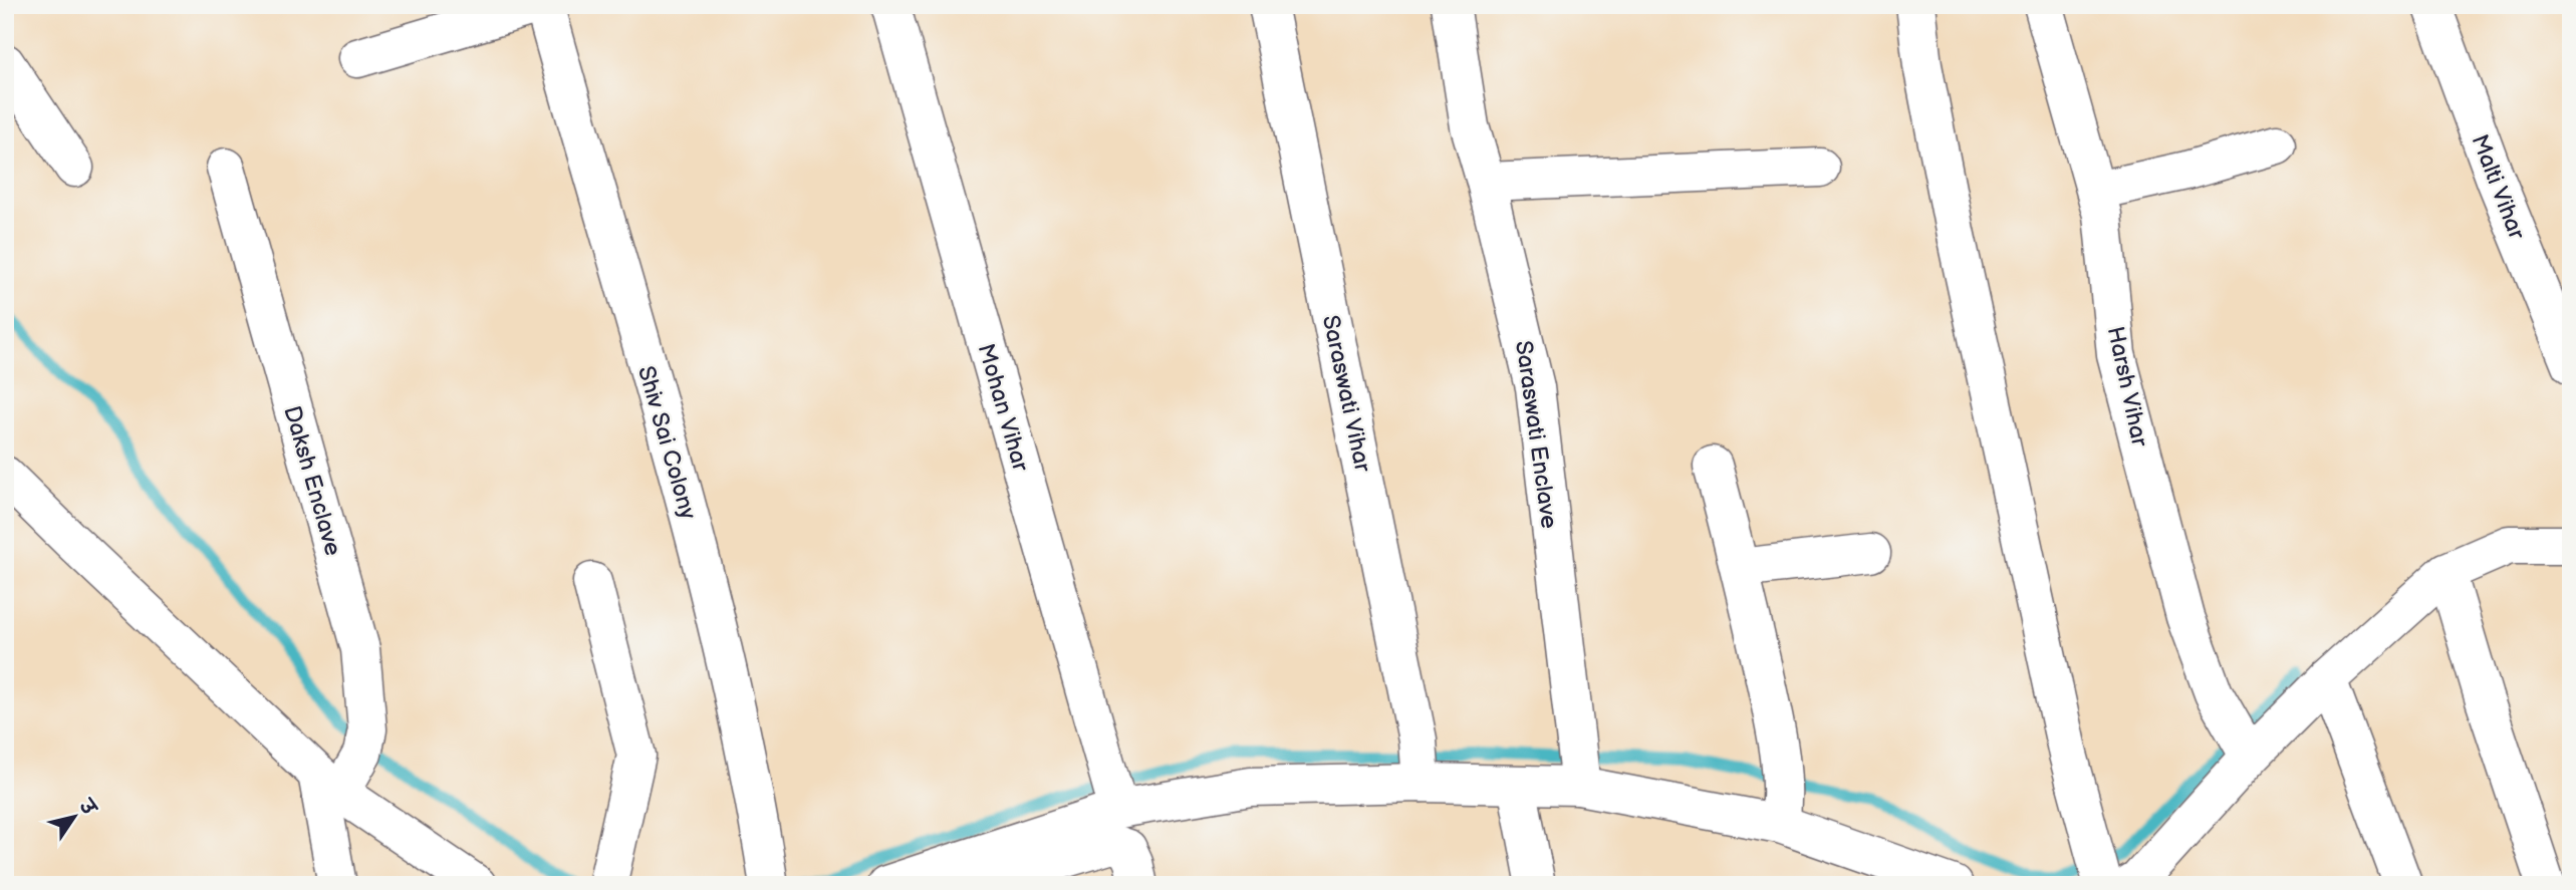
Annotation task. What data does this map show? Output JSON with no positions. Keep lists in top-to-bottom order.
{
  "streets": {
    "street": [
      "Malti Vihar",
      "Harsh Vihar",
      "Saraswati Vihar",
      "Mohan Vihar",
      "Saraswati Enclave",
      "Shiv Sai Colony",
      "Daksh Enclave"
    ]
  },
  "north": "top right"
}
